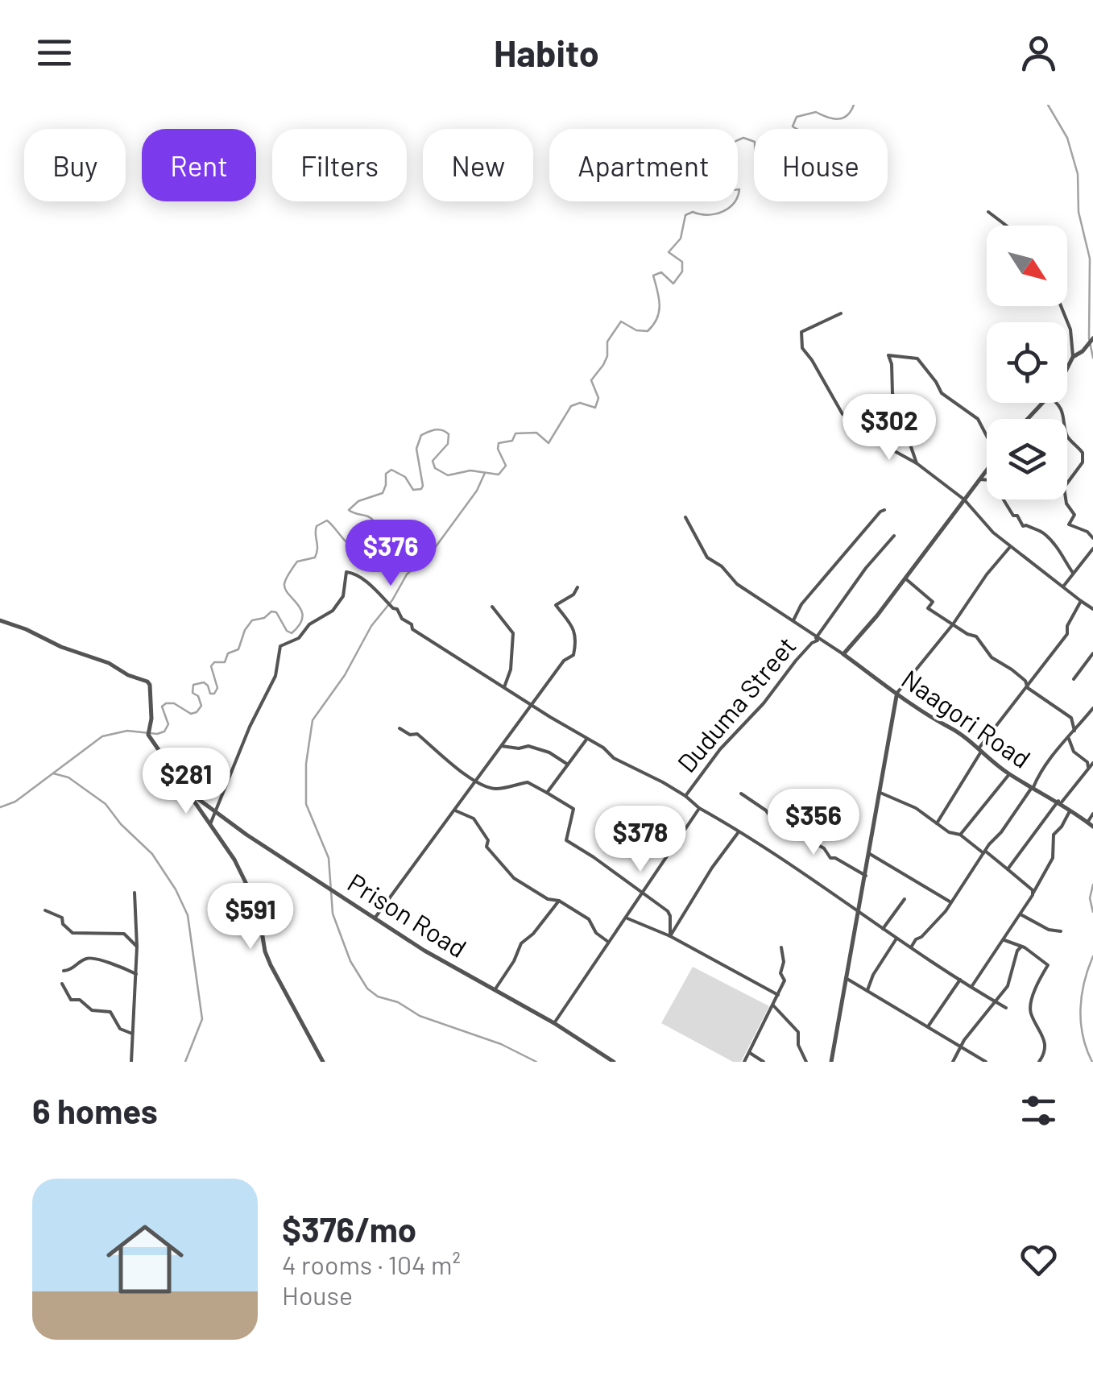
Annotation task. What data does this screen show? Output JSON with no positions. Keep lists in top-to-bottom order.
{
  "streets": {
    "street": ["Duduma Street", "Naagori Road", "Prison Road"]
  },
  "crossings": [
    ["Duduma Street", "Naagori Road"],
    ["Duduma Street", "Prison Road"]
  ],
  "north": "bottom right",
  "page": {
    "header": "Habito",
    "chip": [
      "Buy",
      "Rent",
      "Filters",
      "New",
      "Apartment",
      "House"
    ],
    "price": [
      "$302",
      "$376",
      "$281",
      "$356",
      "$378",
      "$591"
    ],
    "heading": "6 homes",
    "list": [
      {
        "name": "$376/mo",
        "note": "4 rooms · 104 m² · House"
      }
    ]
  }
}
